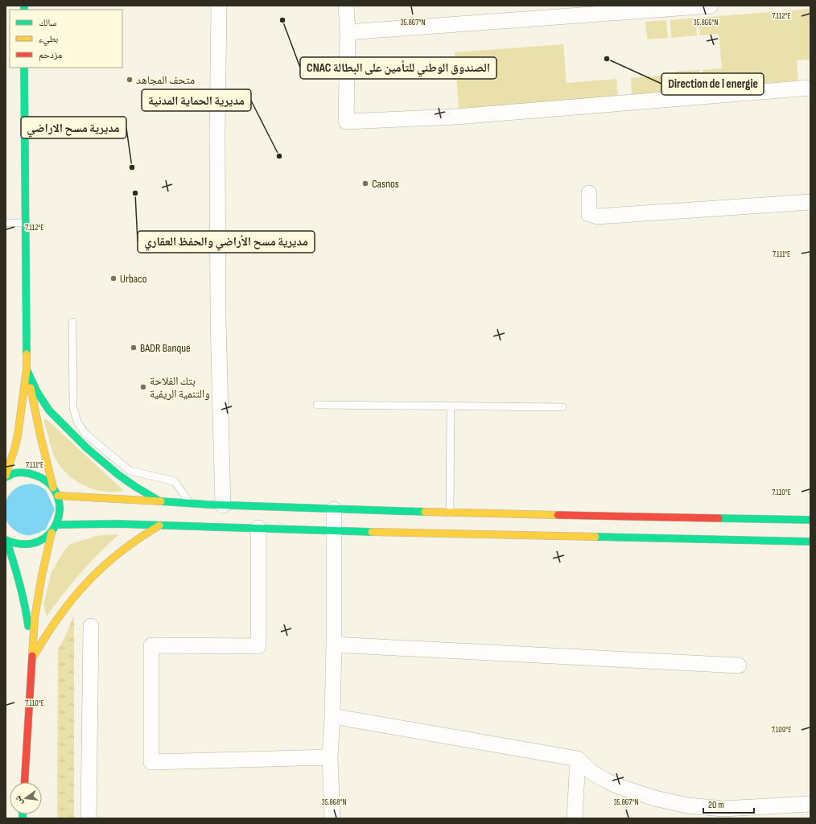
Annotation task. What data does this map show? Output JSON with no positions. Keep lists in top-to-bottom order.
{
  "places": [
    "CNAC الصندوق الوطني للتأمين على البطالة",
    "Direction de l energie",
    "متحف المجاهد",
    "مديرية الحماية المدنية",
    "مديرية مسح الاراضي",
    "Casnos",
    "مديرية مسح الأراضي والحفظ العقاري",
    "Urbaco",
    "BADR Banque",
    "بتك الفلاحة والتنمية الريفية"
  ],
  "legend": ["سالك", "بطيء", "مزدحم"],
  "scale_bar": "20 m",
  "north": "left",
  "coordinates": [
    "7.112°E",
    "35.867°N",
    "35.866°N",
    "7.111°E",
    "7.110°E",
    "7.109°E",
    "35.868°N"
  ]
}
